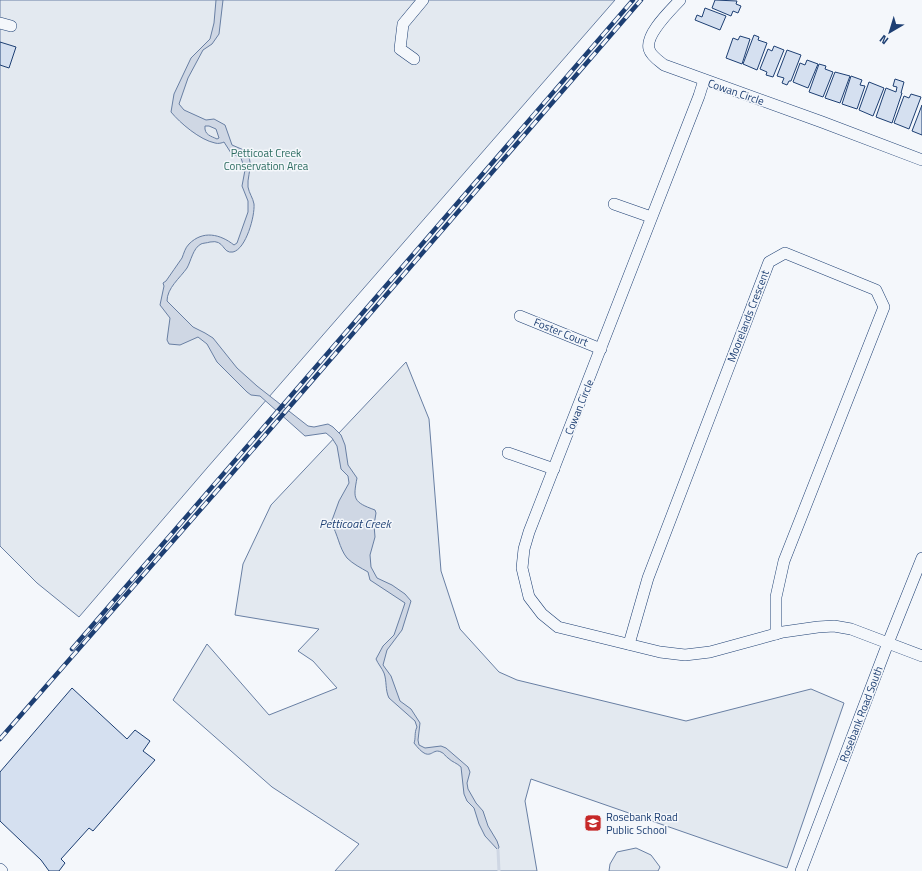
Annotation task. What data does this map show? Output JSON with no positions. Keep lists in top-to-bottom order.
{
  "streets": {
    "street": [
      "Cowan Circle",
      "Moorelands Crescent",
      "Foster Court",
      "Rosebank Road South"
    ]
  },
  "crossings": [
    ["Cowan Circle", "Moorelands Crescent"],
    ["Cowan Circle", "Foster Court"],
    ["Cowan Circle", "Rosebank Road South"]
  ],
  "water": ["Petticoat Creek"],
  "parks": ["Petticoat Creek Conservation Area"],
  "places": {
    "school or university": ["Rosebank Road Public School"]
  },
  "north": "bottom left"
}
